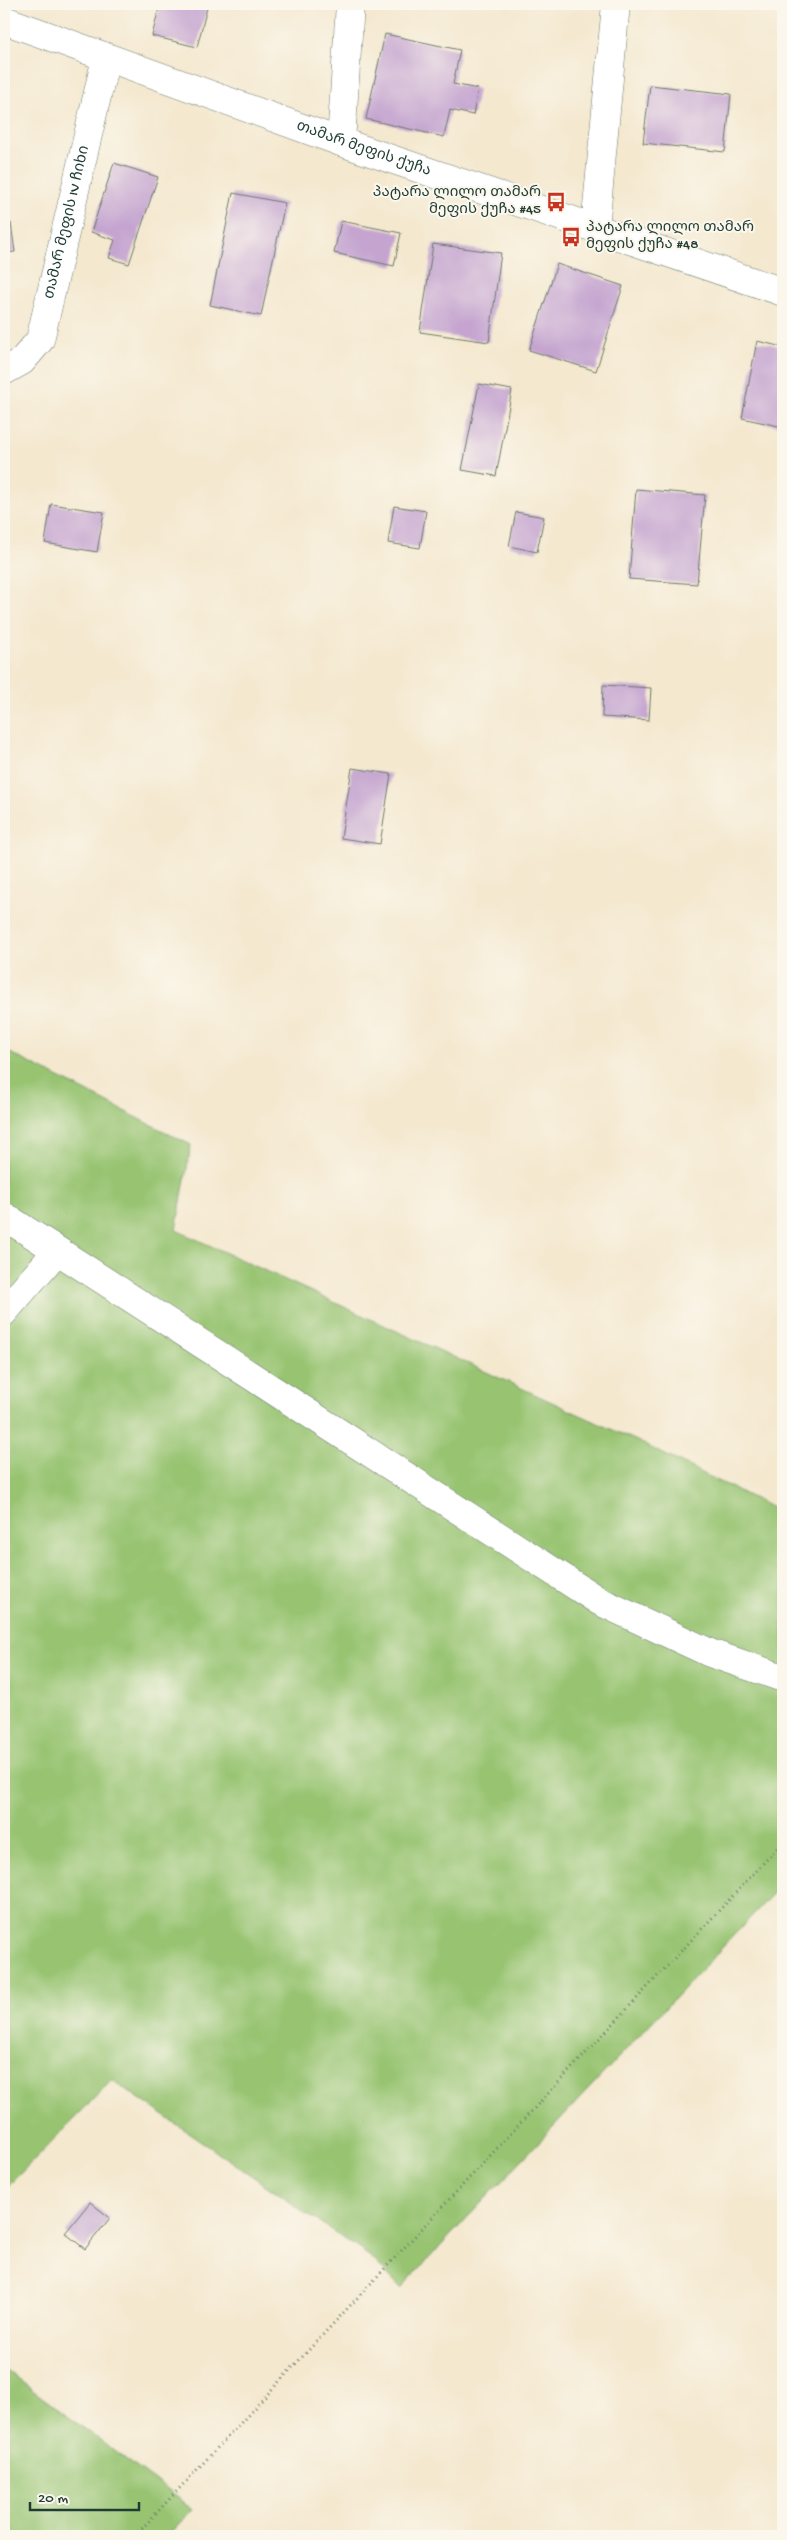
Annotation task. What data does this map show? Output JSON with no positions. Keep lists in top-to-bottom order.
{
  "streets": {
    "street": ["თამარ მეფის ქუჩა", "თამარ მეფის IV ჩიხი"]
  },
  "crossings": [
    ["თამარ მეფის ქუჩა", "თამარ მეფის IV ჩიხი"]
  ],
  "places": {
    "bus stop": ["პატარა ლილო თამარ მეფის ქუჩა #45", "პატარა ლილო თამარ მეფის ქუჩა #48"]
  },
  "scale_bar": "20 m"
}
